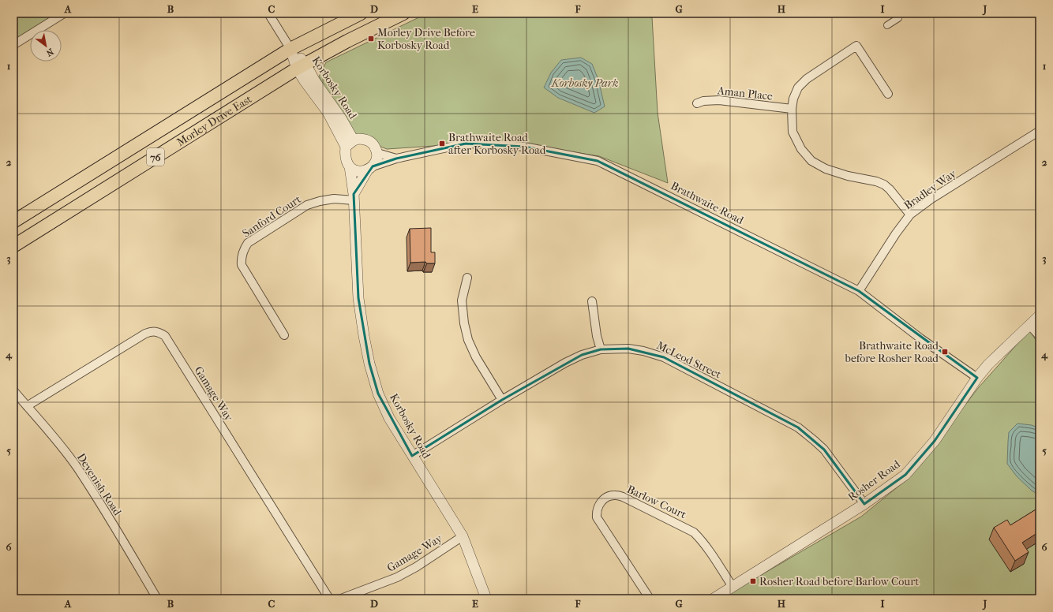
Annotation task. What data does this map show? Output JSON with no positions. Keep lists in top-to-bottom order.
{
  "streets": {
    "main road": ["Morley Drive East", "76"],
    "street": [
      "Korbosky Road",
      "Aman Place",
      "Bradley Way",
      "Brathwaite Road",
      "Sanford Court",
      "McLeod Street",
      "Gamage Way",
      "Rosher Road",
      "Devenish Road",
      "Barlow Court"
    ]
  },
  "crossings": [
    ["Korbosky Road", "Morley Drive East"],
    ["Korbosky Road", "Brathwaite Road"],
    ["Korbosky Road", "Sanford Court"],
    ["Korbosky Road", "McLeod Street"],
    ["Korbosky Road", "Gamage Way"],
    ["Bradley Way", "Brathwaite Road"],
    ["Brathwaite Road", "Rosher Road"],
    ["McLeod Street", "Rosher Road"],
    ["Gamage Way", "Devenish Road"],
    ["Rosher Road", "Barlow Court"]
  ],
  "parks": ["Korbosky Park"],
  "places": {
    "transit": [
      "Morley Drive Before Korbosky Road",
      "Brathwaite Road after Korbosky Road",
      "Brathwaite Road before Rosher Road",
      "Rosher Road before Barlow Court"
    ]
  },
  "north": "bottom right",
  "grid": {
    "columns": [
      "A",
      "B",
      "C",
      "D",
      "E",
      "F",
      "G",
      "H",
      "I",
      "J"
    ],
    "rows": [
      "1",
      "2",
      "3",
      "4",
      "5",
      "6"
    ]
  }
}
